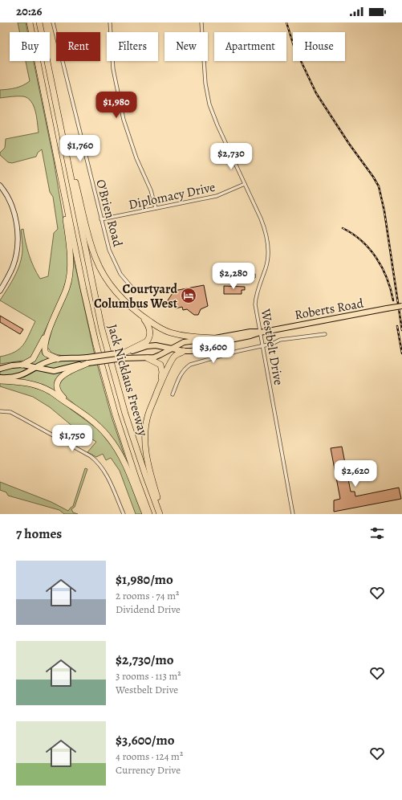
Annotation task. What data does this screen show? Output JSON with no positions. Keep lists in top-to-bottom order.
{
  "streets": {
    "highway": ["Jack Nicklaus Freeway"],
    "main road": ["Roberts Road"],
    "street": ["Diplomacy Drive", "O'Brien Road", "Westbelt Drive"]
  },
  "crossings": [
    ["Diplomacy Drive", "O'Brien Road"],
    ["Diplomacy Drive", "Westbelt Drive"],
    ["Roberts Road", "Westbelt Drive"]
  ],
  "places": {
    "hotel": ["Courtyard Columbus West"]
  },
  "page": {
    "status": "20:26",
    "chip": [
      "Buy",
      "Rent",
      "Filters",
      "New",
      "Apartment",
      "House"
    ],
    "price": [
      "$1,980",
      "$1,760",
      "$2,730",
      "$2,280",
      "$3,600",
      "$1,750",
      "$2,620"
    ],
    "heading": "7 homes",
    "list": [
      {
        "name": "$1,980/mo",
        "note": "2 rooms · 74 m² · Dividend Drive"
      },
      {
        "name": "$2,730/mo",
        "note": "3 rooms · 113 m² · Westbelt Drive"
      },
      {
        "name": "$3,600/mo",
        "note": "4 rooms · 124 m² · Currency Drive"
      }
    ]
  }
}
